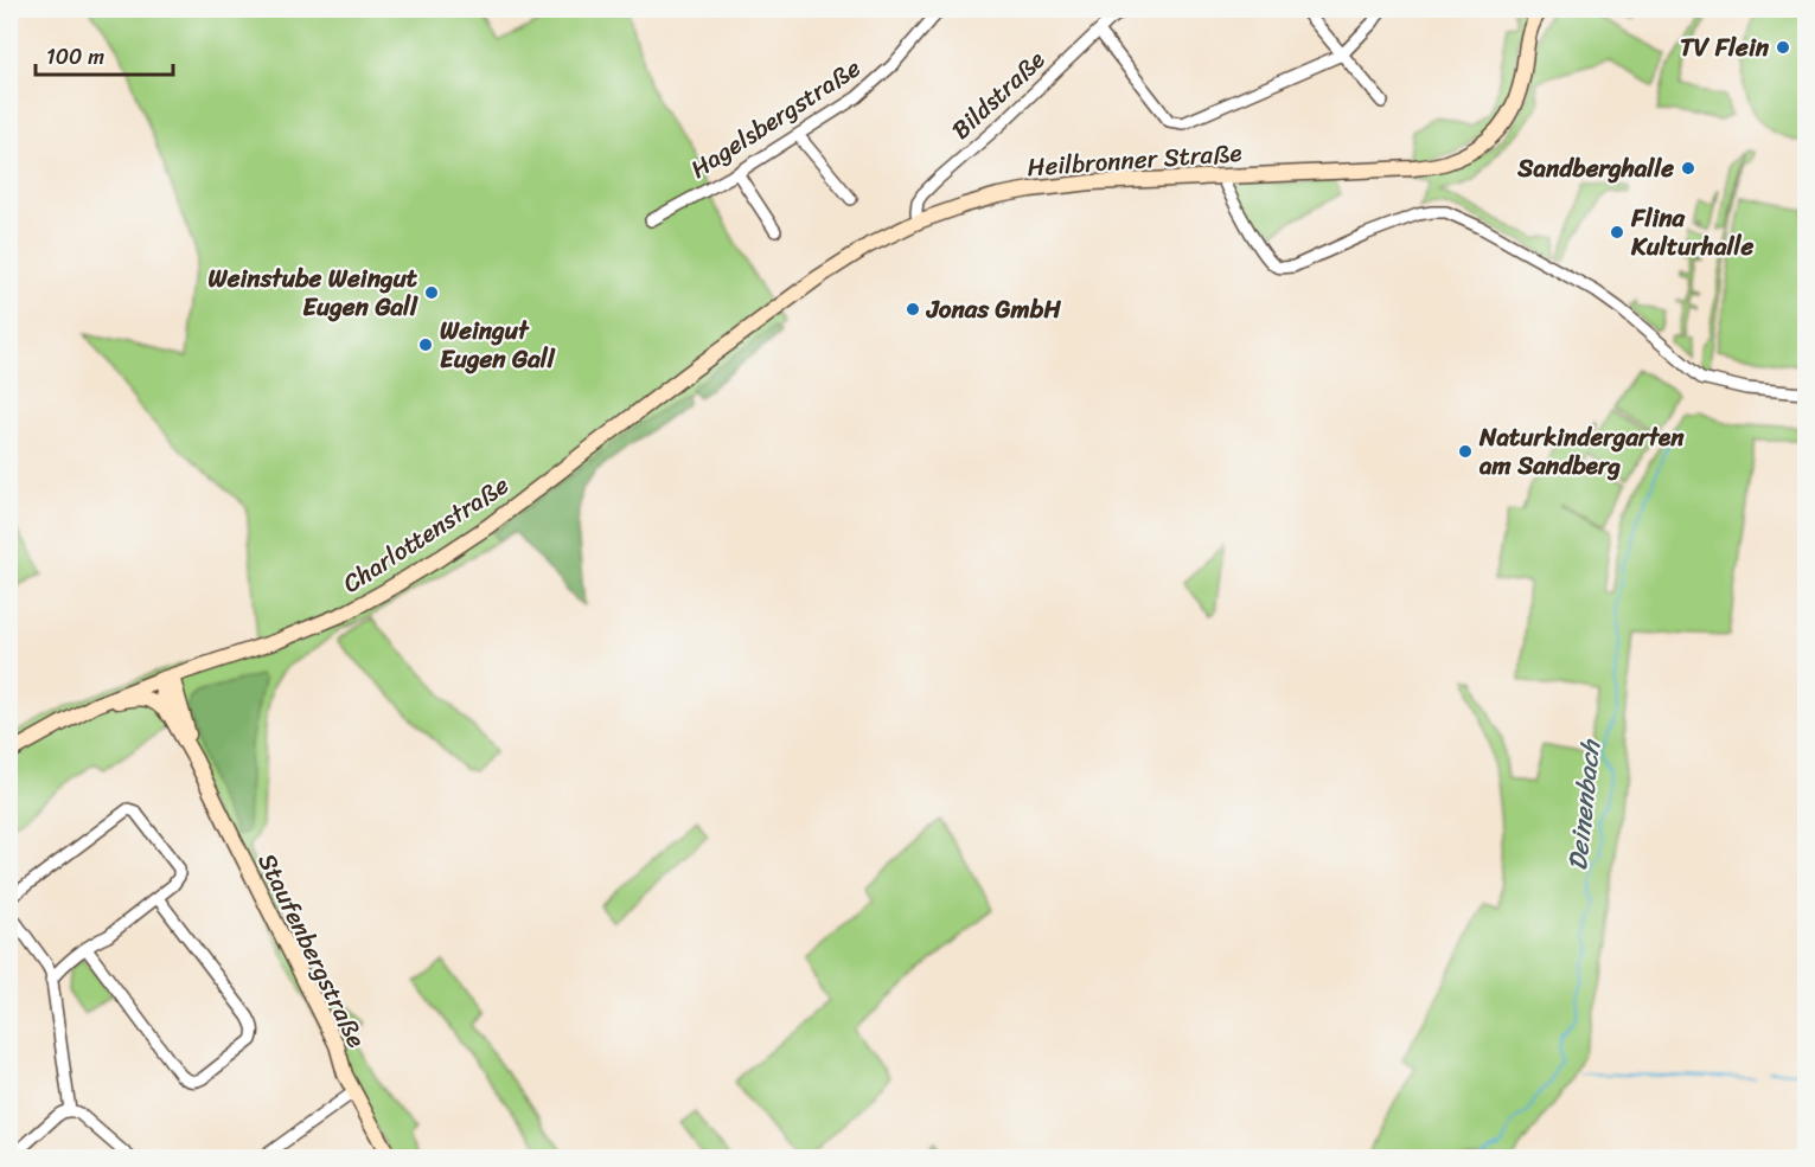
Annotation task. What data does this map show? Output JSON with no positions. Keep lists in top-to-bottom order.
{
  "streets": {
    "main road": ["Heilbronner Straße", "Charlottenstraße", "Staufenbergstraße"],
    "street": ["Bildstraße", "Hagelsbergstraße"]
  },
  "crossings": [
    ["Bildstraße", "Heilbronner Straße"],
    ["Heilbronner Straße", "Charlottenstraße"],
    ["Charlottenstraße", "Staufenbergstraße"]
  ],
  "water": ["Deinenbach"],
  "places": [
    "TV Flein",
    "Sandberghalle",
    "Flina Kulturhalle",
    "Weinstube Weingut Eugen Gall",
    "Jonas GmbH",
    "Weingut Eugen Gall",
    "Naturkindergarten am Sandberg"
  ],
  "scale_bar": "100 m"
}
